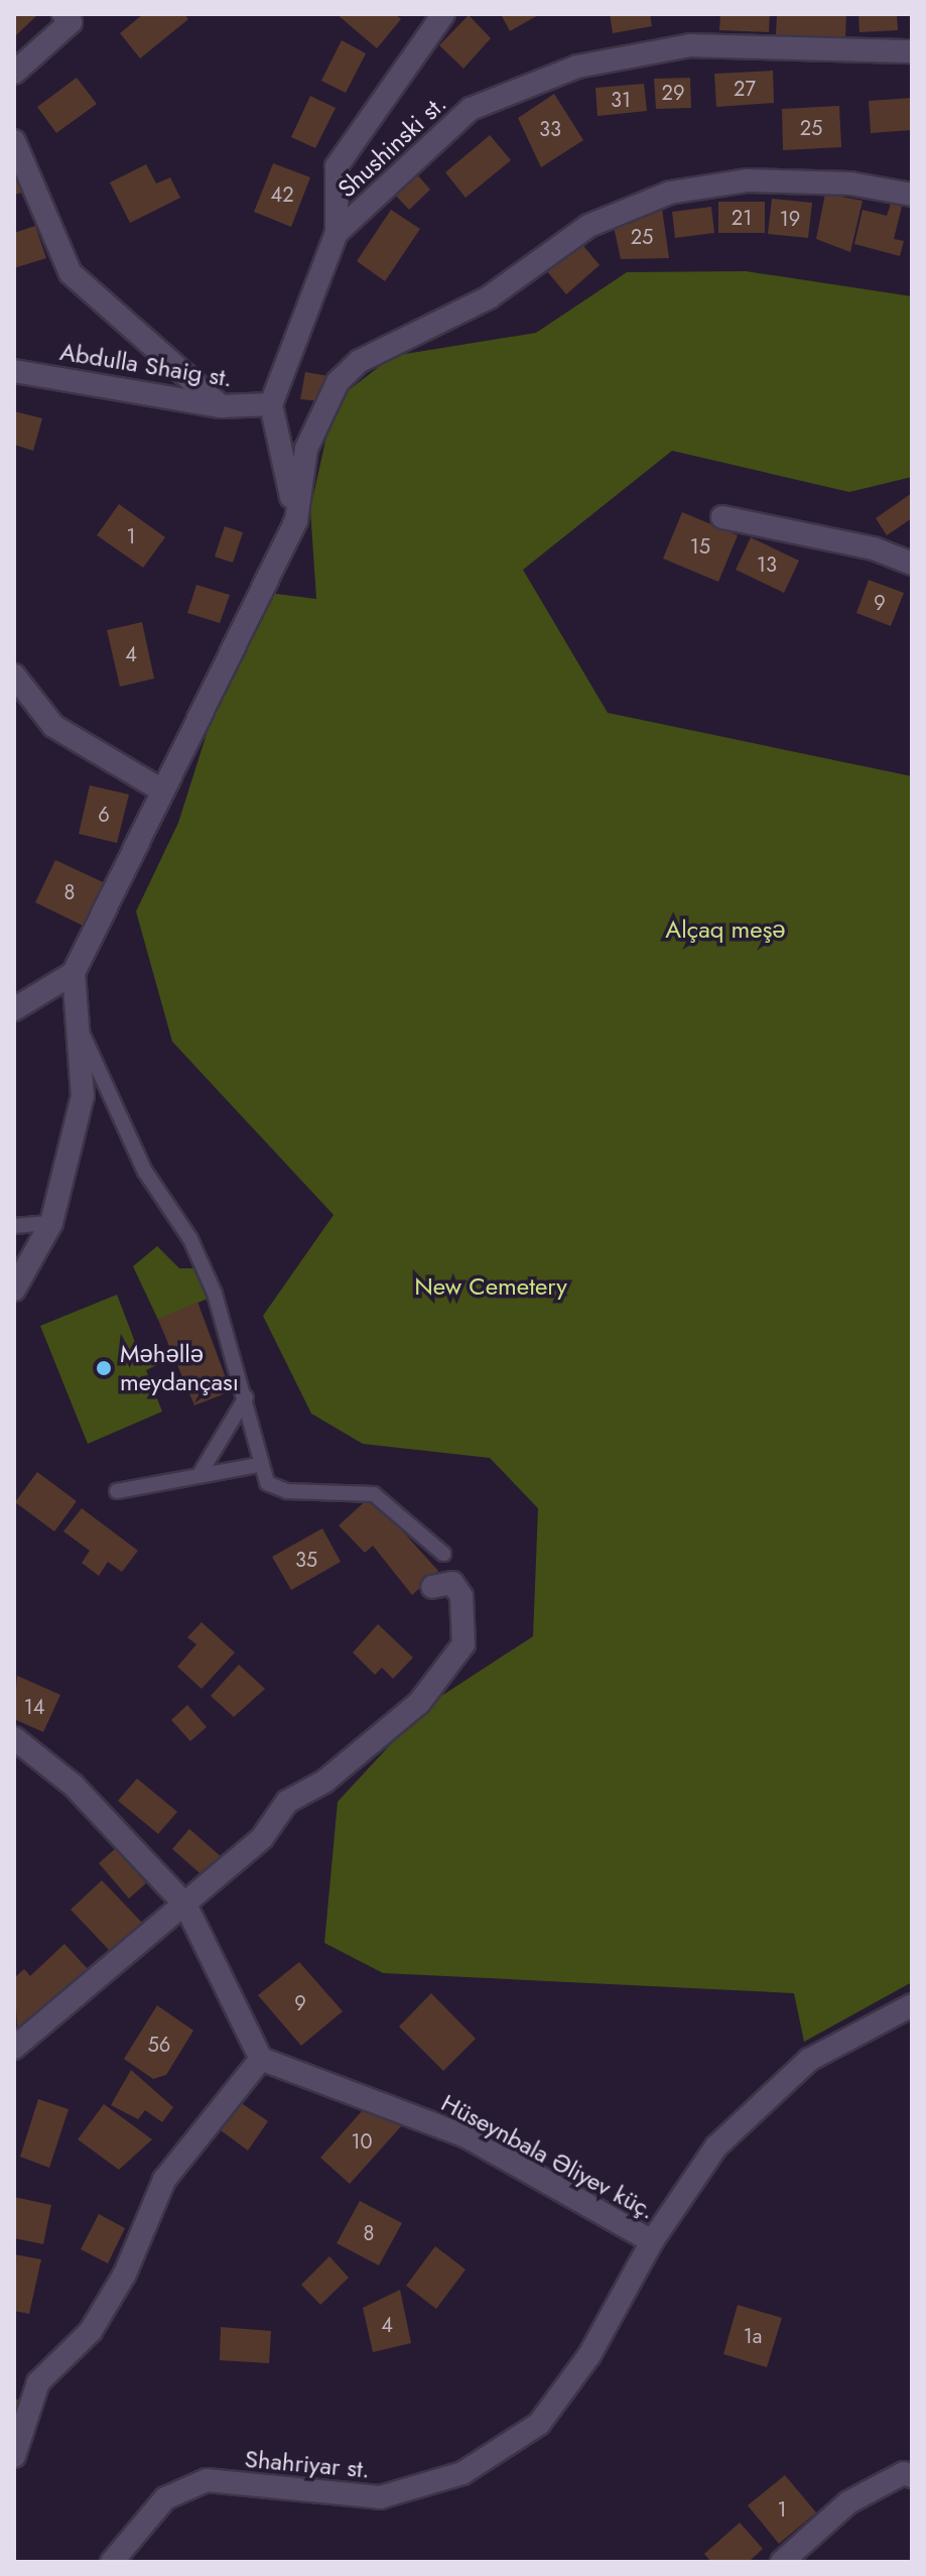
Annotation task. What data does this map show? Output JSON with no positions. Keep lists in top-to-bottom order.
{
  "streets": {
    "street": [
      "Shushinski st.",
      "Abdulla Shaig st.",
      "Hüseynbala Əliyev küç.",
      "Shahriyar st."
    ]
  },
  "crossings": [
    ["Shushinski st.", "Abdulla Shaig st."],
    ["Hüseynbala Əliyev küç.", "Shahriyar st."]
  ],
  "parks": ["Alçaq meşə", "New Cemetery"],
  "places": ["Məhəllə meydançası"],
  "house_numbers": [
    "27",
    "29",
    "31",
    "25",
    "33",
    "42",
    "21",
    "19",
    "25",
    "1",
    "15",
    "13",
    "9",
    "4",
    "6",
    "8",
    "35",
    "14",
    "9",
    "56",
    "10",
    "8",
    "4",
    "1a",
    "1"
  ]
}
